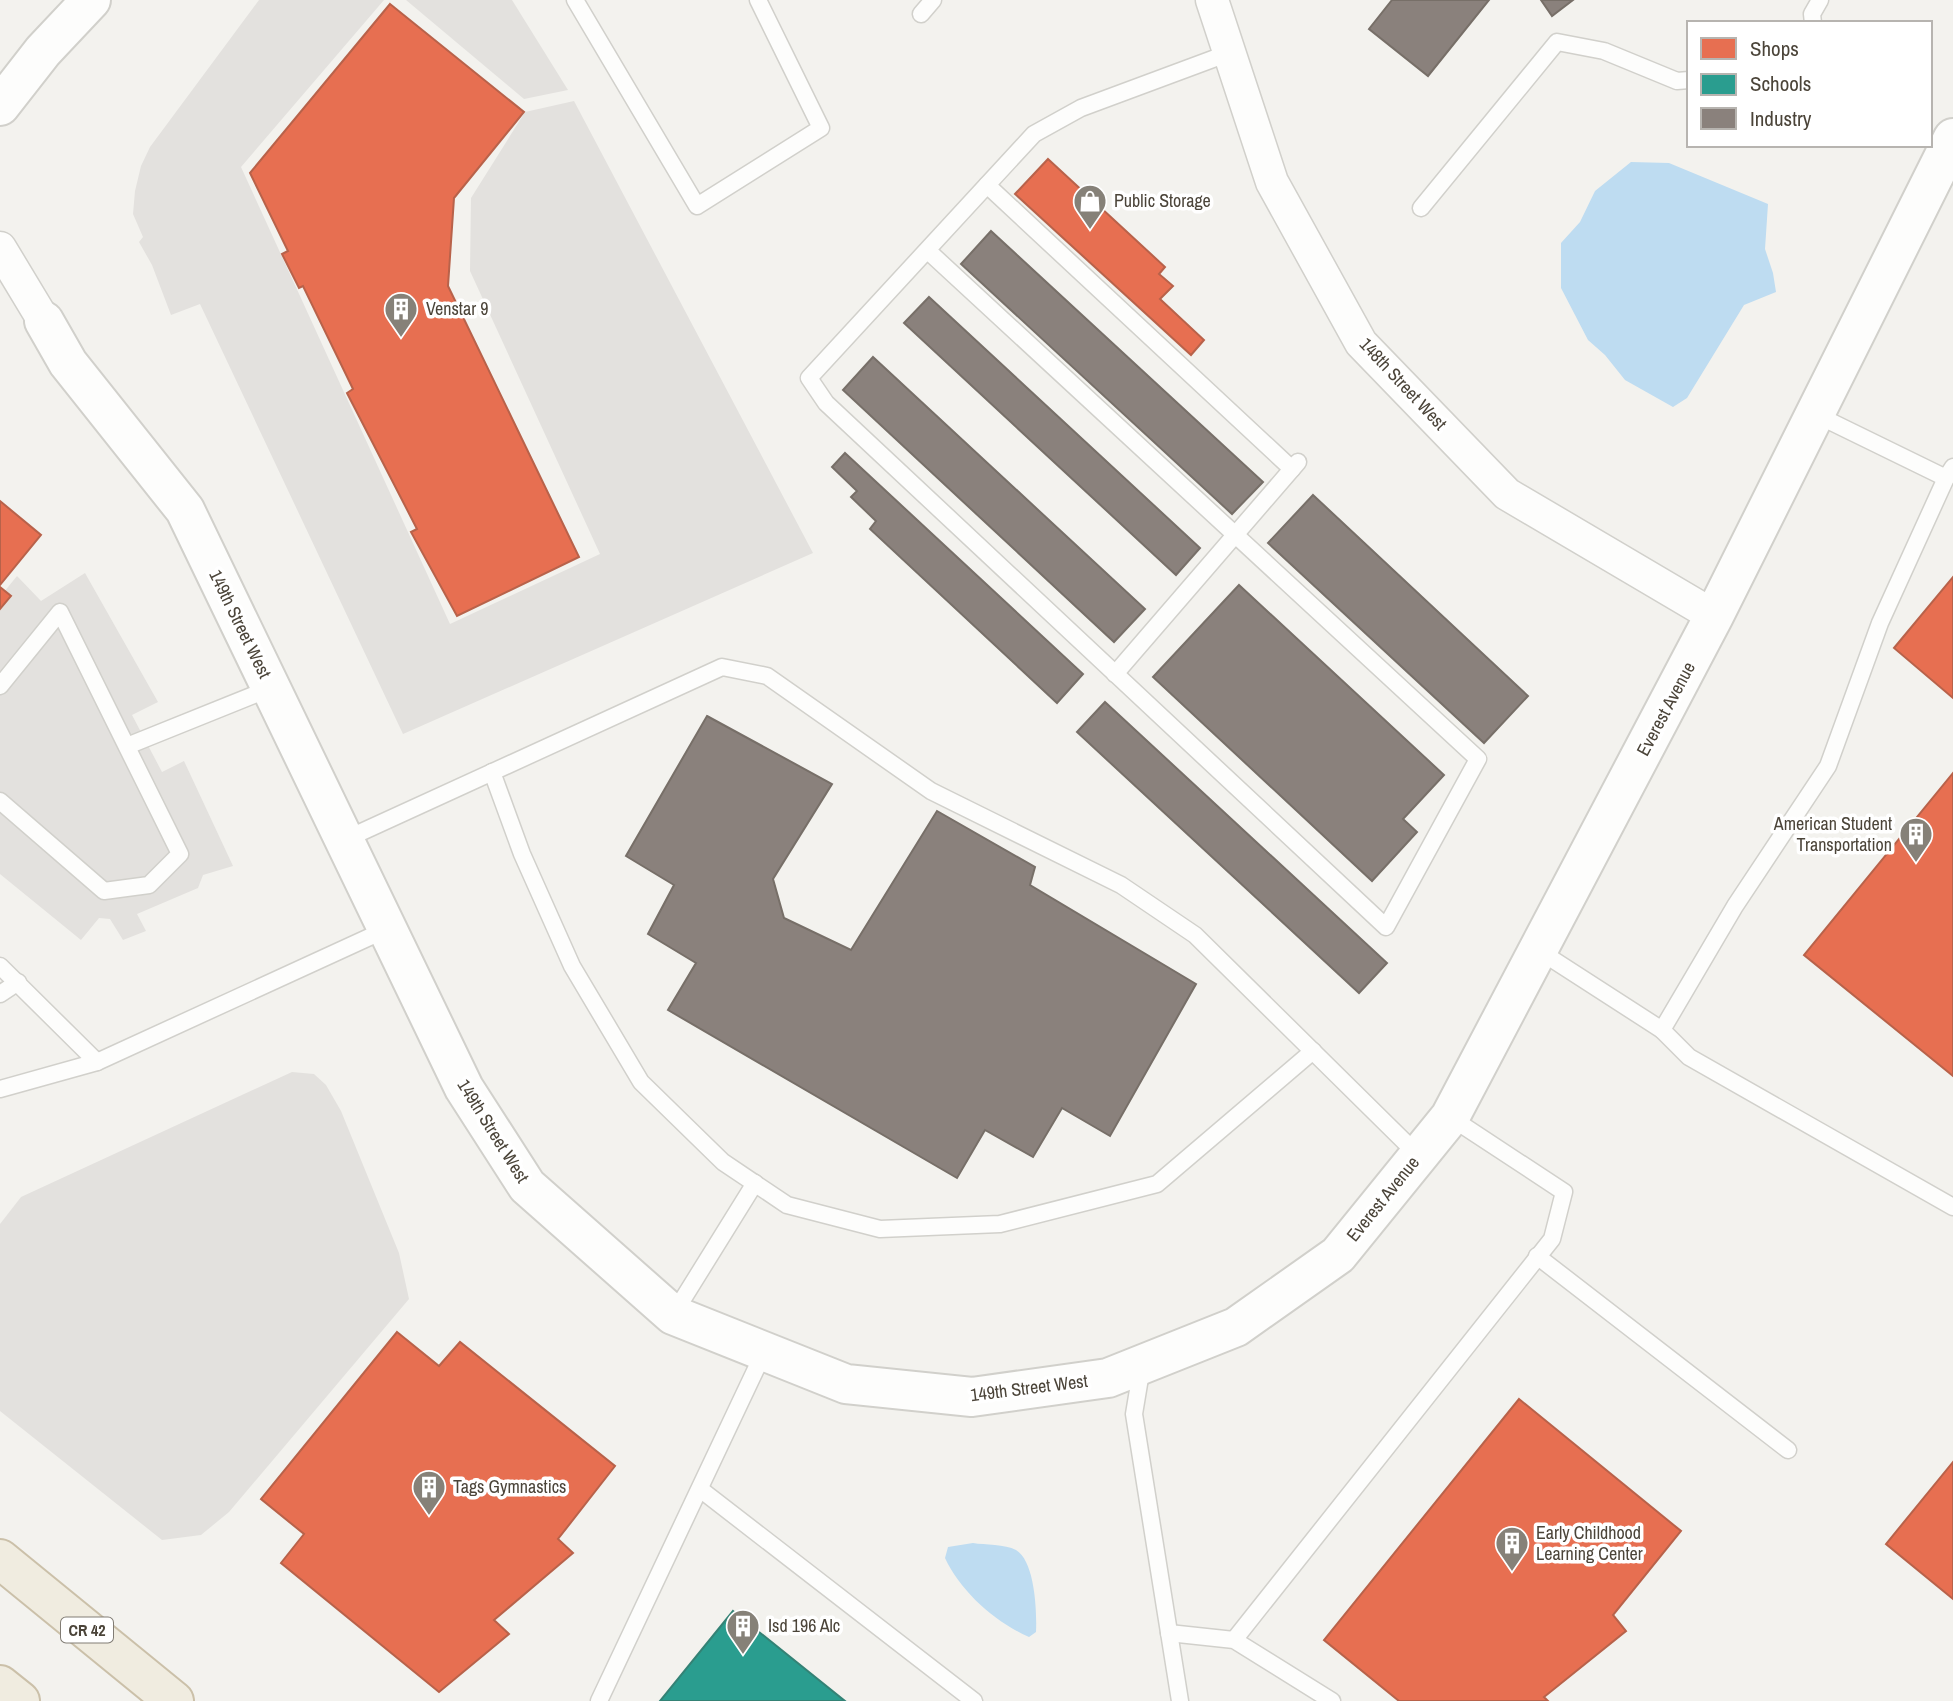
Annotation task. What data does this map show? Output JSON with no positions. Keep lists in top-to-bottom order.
{
  "streets": {
    "highway": ["CR 42"],
    "street": ["148th Street West", "149th Street West", "Everest Avenue"]
  },
  "crossings": [
    ["148th Street West", "Everest Avenue"],
    ["149th Street West", "Everest Avenue"]
  ],
  "places": {
    "shop": ["Public Storage"],
    "building": [
      "Venstar 9",
      "American Student Transportation",
      "Tags Gymnastics",
      "Early Childhood Learning Center",
      "Isd 196 Alc"
    ]
  },
  "legend": ["Shops", "Schools", "Industry"]
}
